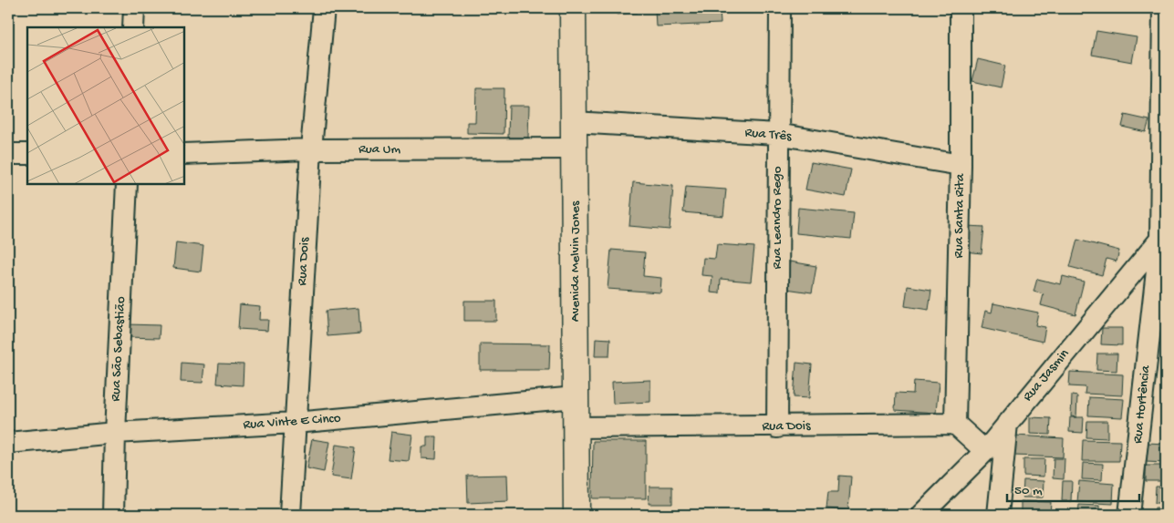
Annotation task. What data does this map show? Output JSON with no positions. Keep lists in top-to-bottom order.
{
  "streets": {
    "main road": ["Avenida Melvin Jones"],
    "street": [
      "Rua Três",
      "Rua Um",
      "Rua Santa Rita",
      "Rua Leandro Rego",
      "Rua Dois",
      "Rua São Sebastião",
      "Rua Jasmin",
      "Rua Hortência",
      "Rua Vinte E Cinco"
    ]
  },
  "crossings": [
    ["Rua Três", "Rua Santa Rita"],
    ["Rua Três", "Rua Leandro Rego"],
    ["Rua Três", "Avenida Melvin Jones"],
    ["Rua Um", "Rua Dois"],
    ["Rua Um", "Avenida Melvin Jones"],
    ["Rua Santa Rita", "Rua Dois"],
    ["Rua Leandro Rego", "Rua Dois"],
    ["Rua Dois", "Avenida Melvin Jones"],
    ["Rua Dois", "Rua Vinte E Cinco"],
    ["Avenida Melvin Jones", "Rua Vinte E Cinco"],
    ["Rua São Sebastião", "Rua Vinte E Cinco"],
    ["Rua Jasmin", "Rua Hortência"]
  ],
  "scale_bar": "50 m"
}
